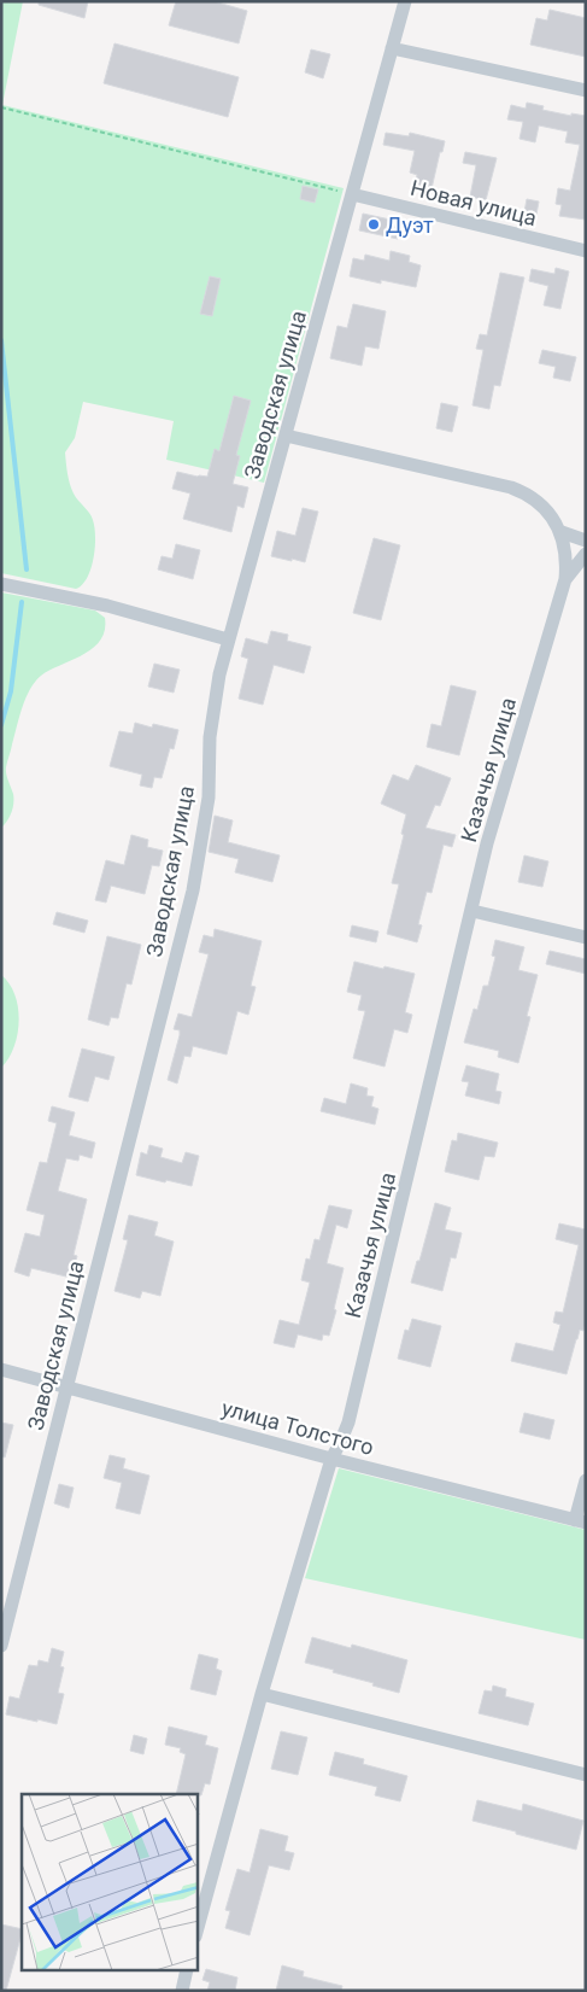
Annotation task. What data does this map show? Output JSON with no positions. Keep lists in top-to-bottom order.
{
  "streets": {
    "street": [
      "Новая улица",
      "Заводская улица",
      "Казачья улица",
      "улица Толстого"
    ]
  },
  "crossings": [
    ["Новая улица", "Заводская улица"],
    ["Заводская улица", "улица Толстого"],
    ["Казачья улица", "улица Толстого"]
  ],
  "places": ["Дуэт"]
}
